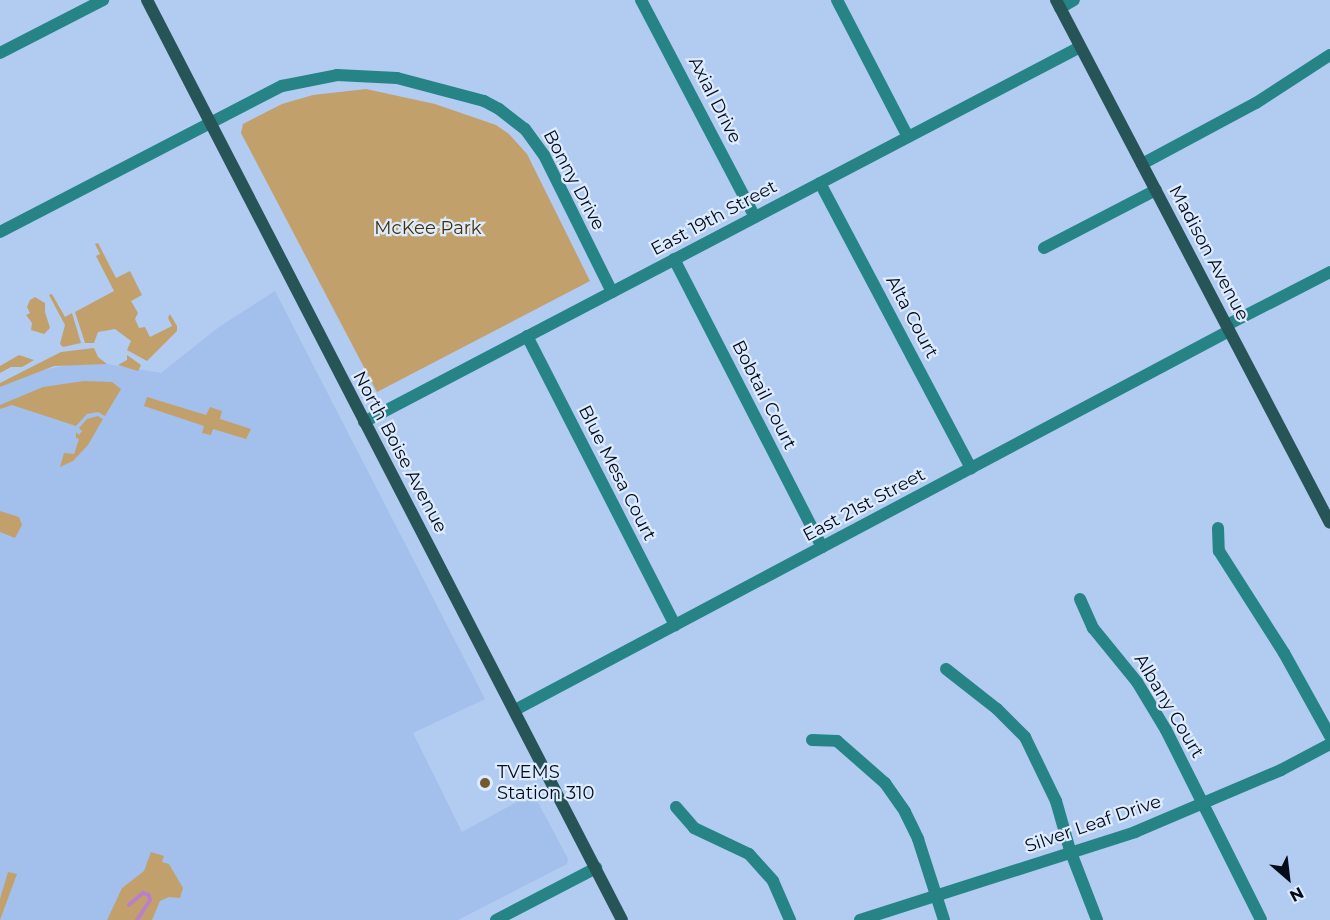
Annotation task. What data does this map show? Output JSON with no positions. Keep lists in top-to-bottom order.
{
  "streets": {
    "street": [
      "Axial Drive",
      "Bonny Drive",
      "East 19th Street",
      "Madison Avenue",
      "Alta Court",
      "Bobtail Court",
      "North Boise Avenue",
      "Blue Mesa Court",
      "East 21st Street",
      "Albany Court",
      "Silver Leaf Drive"
    ]
  },
  "crossings": [
    ["Axial Drive", "East 19th Street"],
    ["Bonny Drive", "East 19th Street"],
    ["Bonny Drive", "North Boise Avenue"],
    ["East 19th Street", "Madison Avenue"],
    ["East 19th Street", "Alta Court"],
    ["East 19th Street", "Bobtail Court"],
    ["East 19th Street", "North Boise Avenue"],
    ["East 19th Street", "Blue Mesa Court"],
    ["Madison Avenue", "East 21st Street"],
    ["Alta Court", "East 21st Street"],
    ["Bobtail Court", "East 21st Street"],
    ["North Boise Avenue", "East 21st Street"],
    ["Blue Mesa Court", "East 21st Street"],
    ["Albany Court", "Silver Leaf Drive"]
  ],
  "parks": ["McKee Park"],
  "places": ["TVEMS Station 310"],
  "north": "bottom right"
}
